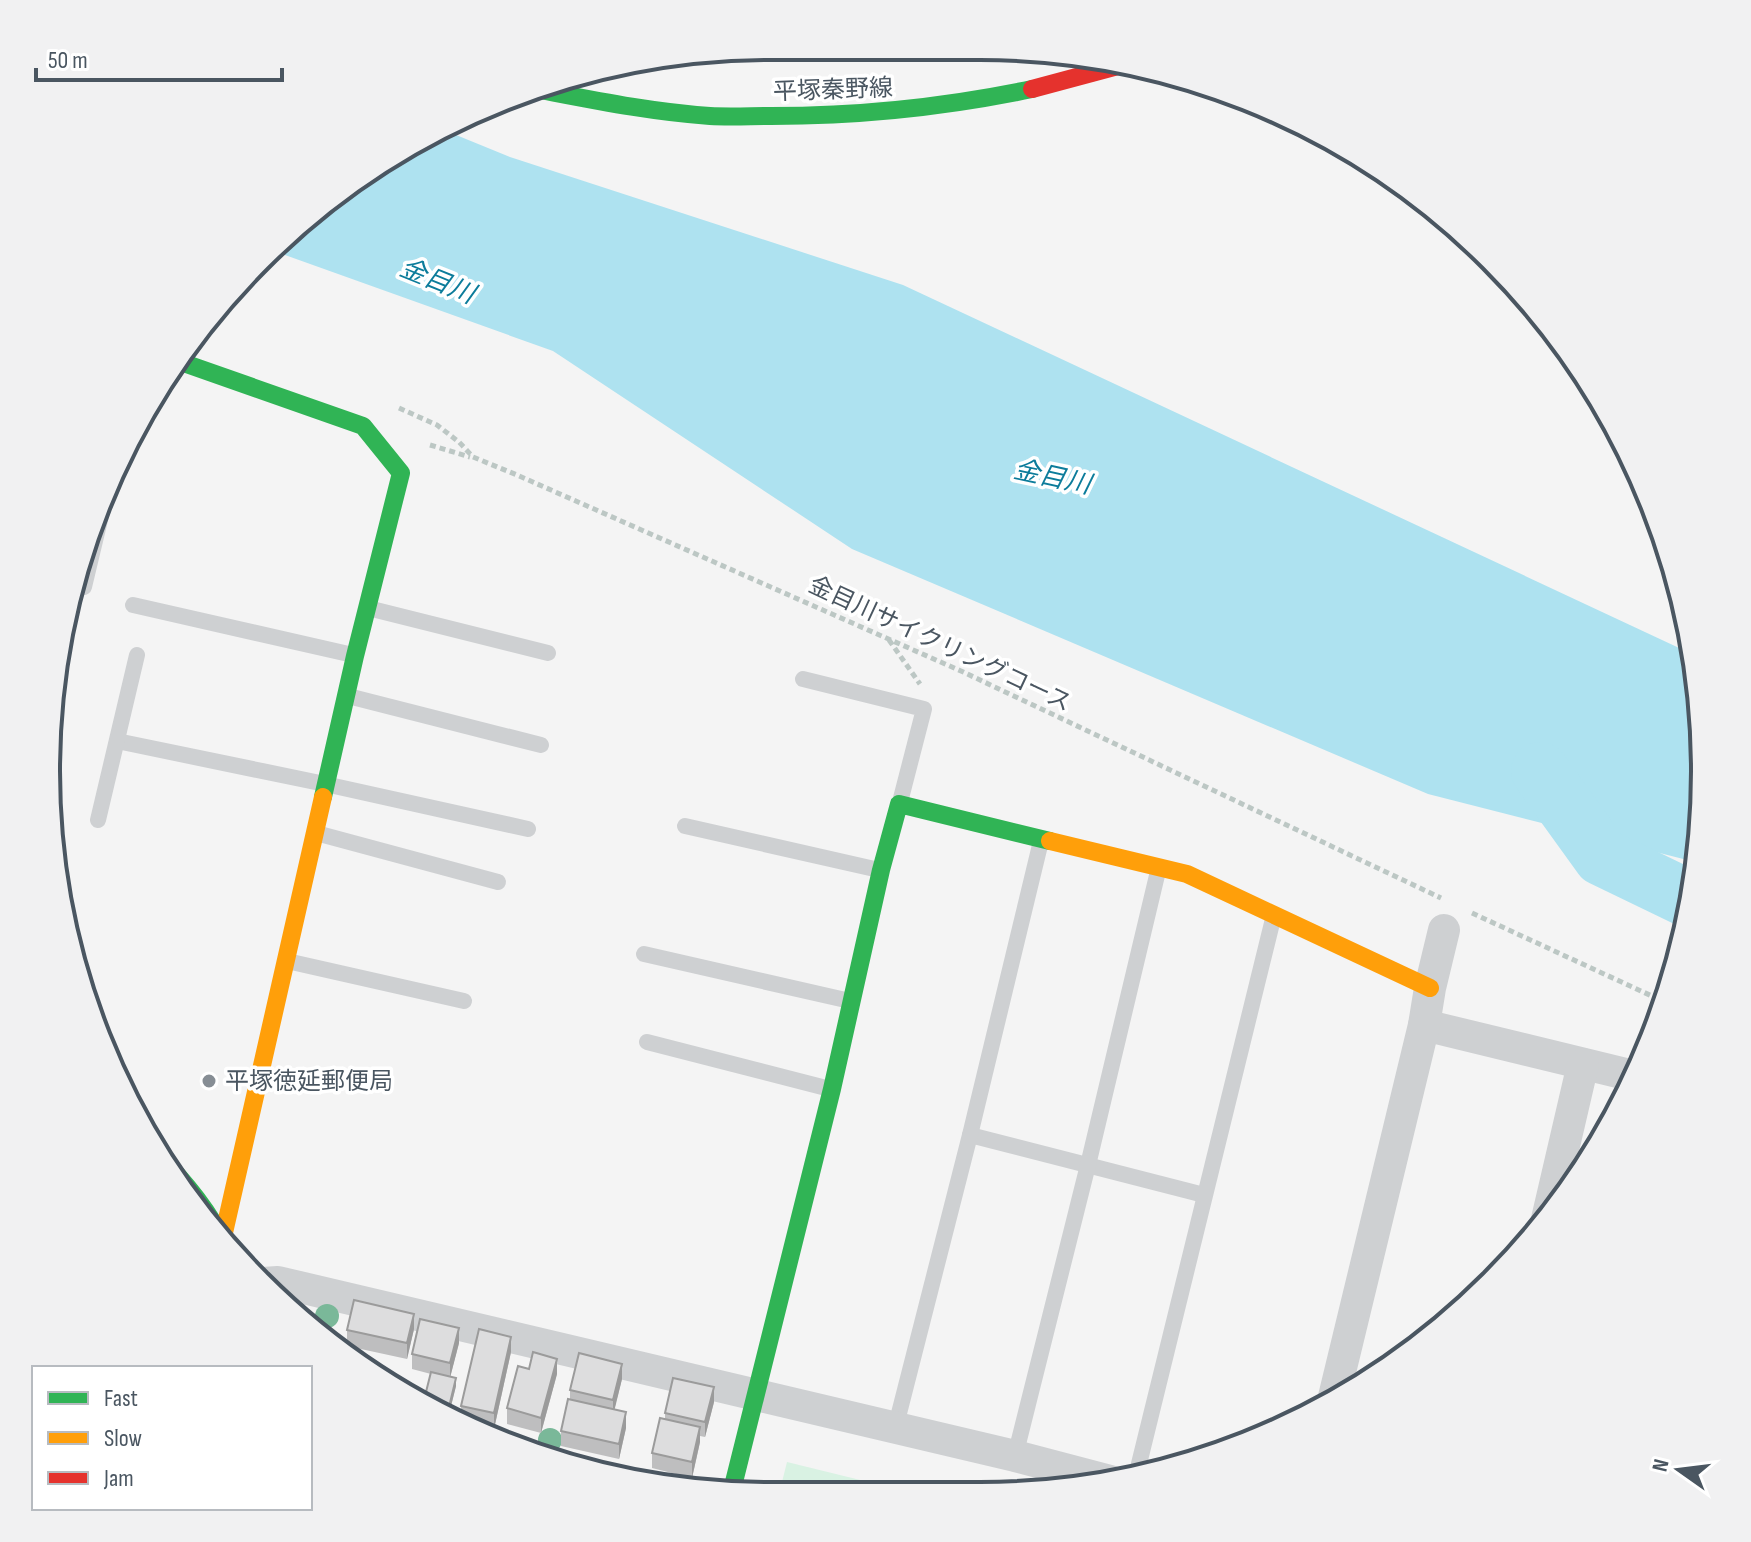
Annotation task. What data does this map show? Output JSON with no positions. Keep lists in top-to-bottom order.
{
  "streets": {
    "street": ["平塚秦野線"],
    "path": ["金目川サイクリングコース"]
  },
  "water": ["金目川"],
  "places": ["平塚徳延郵便局"],
  "legend": ["Fast", "Slow", "Jam"],
  "scale_bar": "50 m",
  "north": "left"
}
